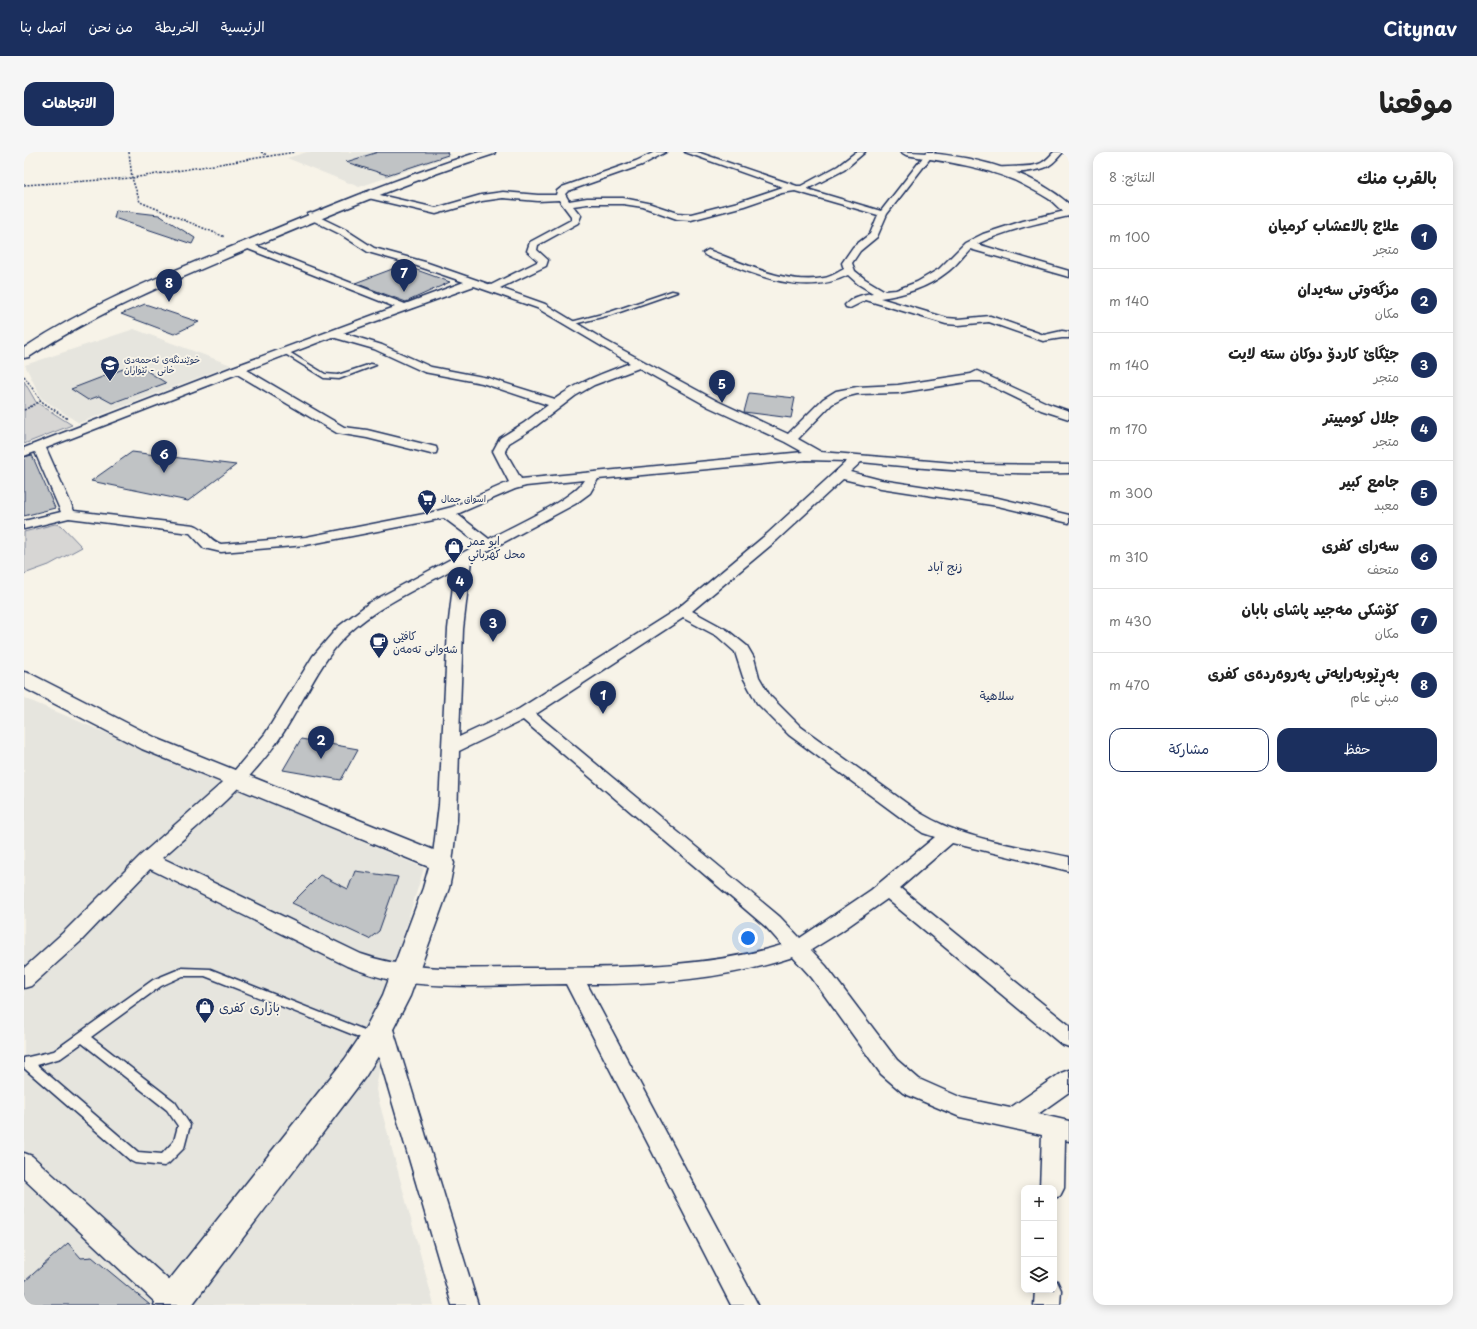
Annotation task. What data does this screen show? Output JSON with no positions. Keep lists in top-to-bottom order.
{
  "districts": ["زنج آباد", "سلاهية"],
  "places": {
    "school or university": ["خوێندنگەی ئەحمەدی خانی - ئێواران"],
    "supermarket": ["اسواق جمال"],
    "shop": ["ابو عمر محل كهربائي", "بازاری کفری"],
    "cafe": ["کافێی شەوانی تەمەن"]
  },
  "page": {
    "header": "Citynav",
    "nav": [
      "الرئيسية",
      "الخريطة",
      "من نحن",
      "اتصل بنا"
    ],
    "title": "موقعنا",
    "buttons": [
      "الاتجاهات",
      ["حفظ", "مشاركة"]
    ],
    "heading": ["بالقرب منك", "النتائج: 8"],
    "list": [
      {
        "mark": "1",
        "name": "علاج بالاعشاب كرميان",
        "note": "متجر",
        "value": "100 m"
      },
      {
        "mark": "2",
        "name": "مزگەوتی سەیدان",
        "note": "مكان",
        "value": "140 m"
      },
      {
        "mark": "3",
        "name": "جێگاێ کاردۆ دوکان ستە لایت",
        "note": "متجر",
        "value": "140 m"
      },
      {
        "mark": "4",
        "name": "جلال کومپیتر",
        "note": "متجر",
        "value": "170 m"
      },
      {
        "mark": "5",
        "name": "جامع كبير",
        "note": "معبد",
        "value": "300 m"
      },
      {
        "mark": "6",
        "name": "سەرای کفری",
        "note": "متحف",
        "value": "310 m"
      },
      {
        "mark": "7",
        "name": "کۆشکی مەجید پاشای بابان",
        "note": "مكان",
        "value": "430 m"
      },
      {
        "mark": "8",
        "name": "بەڕێوبەرایەتی پەروەردەی کفری",
        "note": "مبنى عام",
        "value": "470 m"
      }
    ],
    "pins": [
      "7",
      "8",
      "5",
      "6",
      "4",
      "3",
      "1",
      "2"
    ],
    "map_buttons": ["+", "−"]
  }
}
